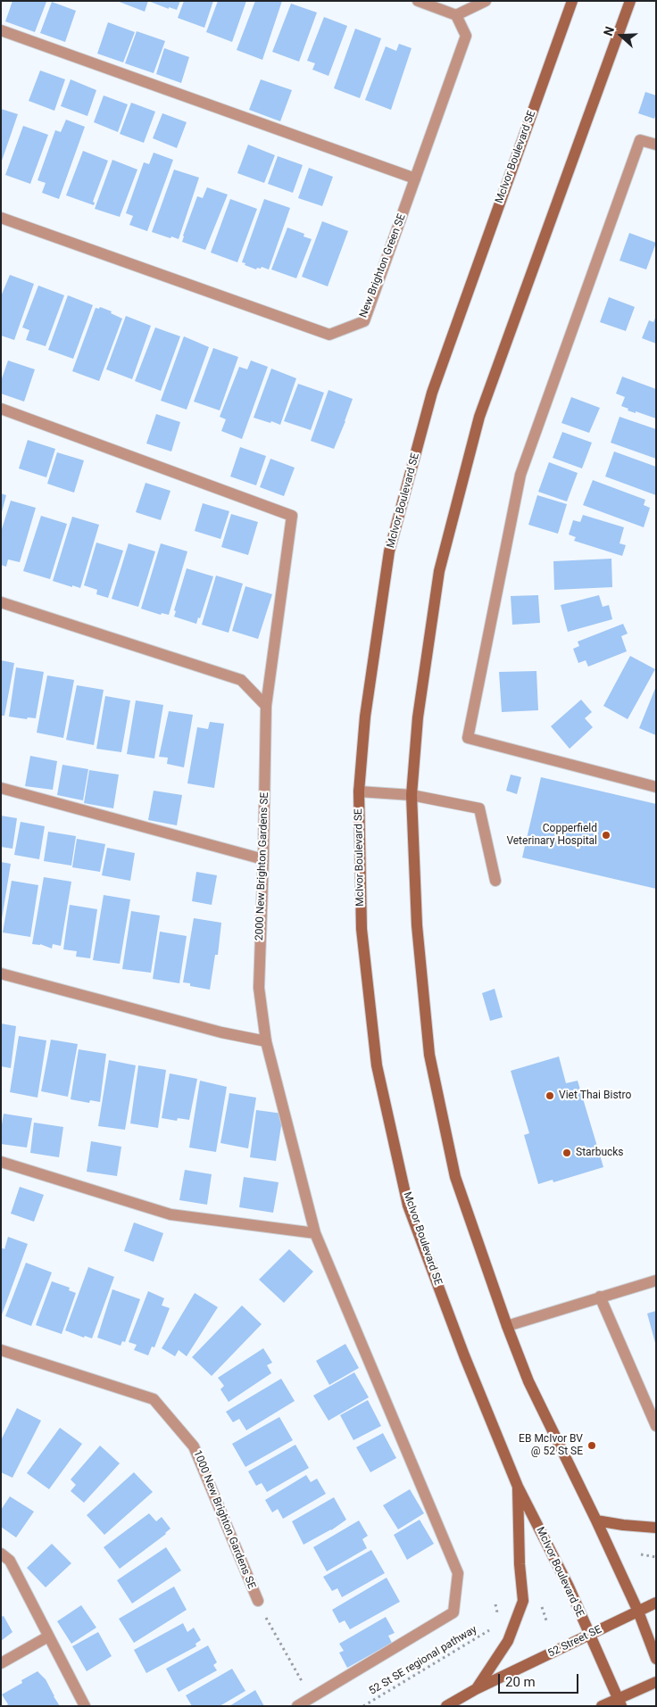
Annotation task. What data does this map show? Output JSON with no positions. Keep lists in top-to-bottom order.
{
  "streets": {
    "main road": ["McIvor Boulevard SE", "52 Street SE"],
    "street": ["New Brighton Green SE", "2000 New Brighton Gardens SE", "1000 New Brighton Gardens SE"],
    "path": ["52 St SE regional pathway"]
  },
  "crossings": [
    ["McIvor Boulevard SE", "52 Street SE"]
  ],
  "places": [
    "Copperfield Veterinary Hospital",
    "Viet Thai Bistro",
    "Starbucks",
    "EB McIvor BV @ 52 St SE"
  ],
  "scale_bar": "20 m",
  "north": "left"
}
